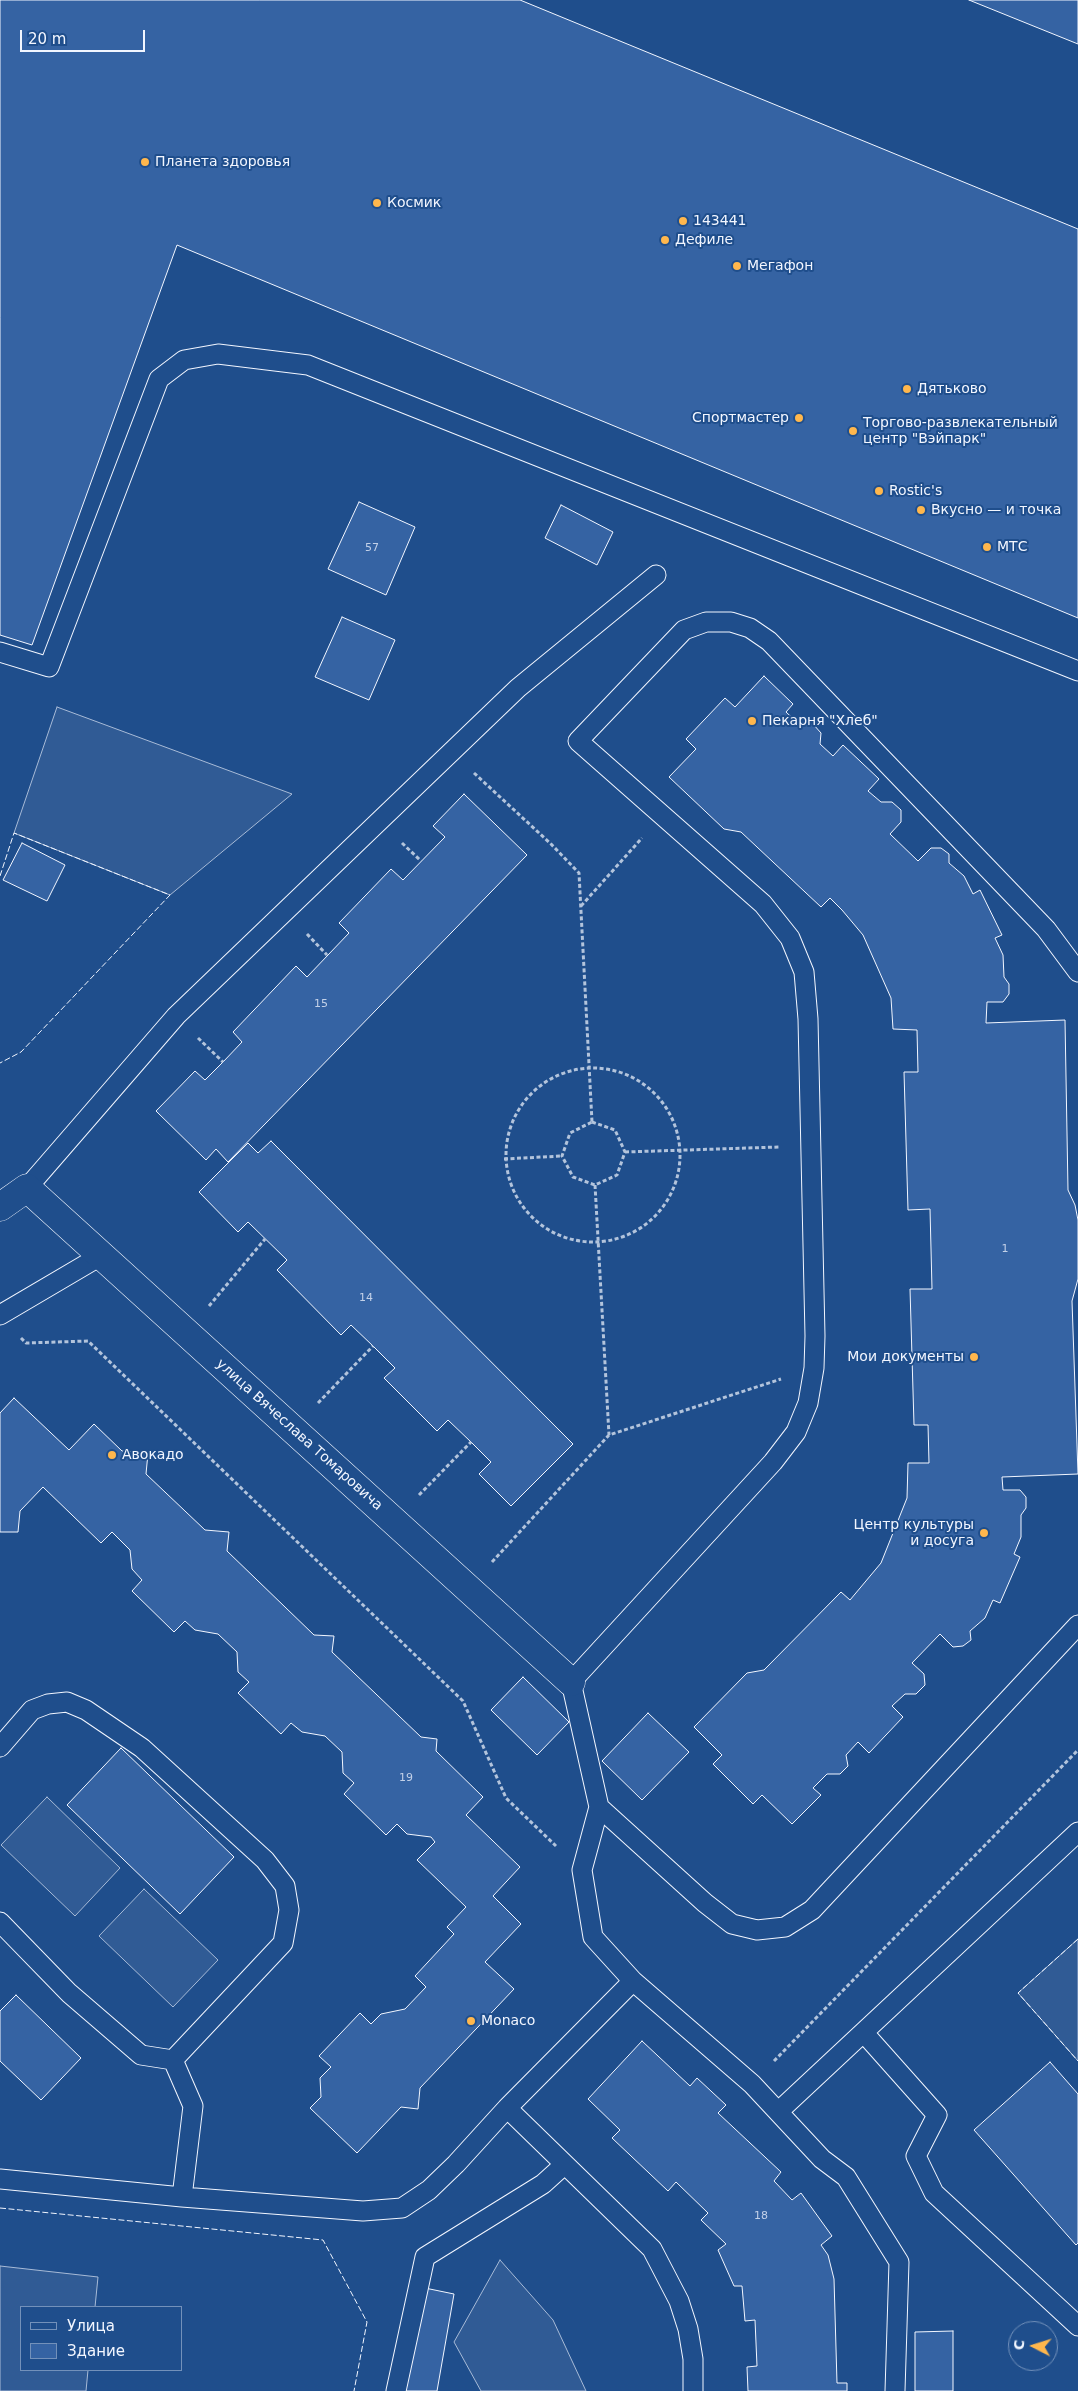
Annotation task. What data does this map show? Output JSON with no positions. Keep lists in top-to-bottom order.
{
  "streets": {
    "street": ["улица Вячеслава Томаровича"]
  },
  "places": [
    "Планета здоровья",
    "Космик",
    "143441",
    "Дефиле",
    "Мегафон",
    "Дятьково",
    "Спортмастер",
    "Торгово-развлекательный центр \"Вэйпарк\"",
    "Rostic's",
    "Вкусно — и точка",
    "МТС",
    "Пекарня \"Хлеб\"",
    "Мои документы",
    "Авокадо",
    "Центр культуры и досуга",
    "Monaco"
  ],
  "house_numbers": [
    "57",
    "15",
    "1",
    "14",
    "19",
    "18"
  ],
  "legend": ["Улица", "Здание"],
  "scale_bar": "20 m",
  "north": "left"
}
